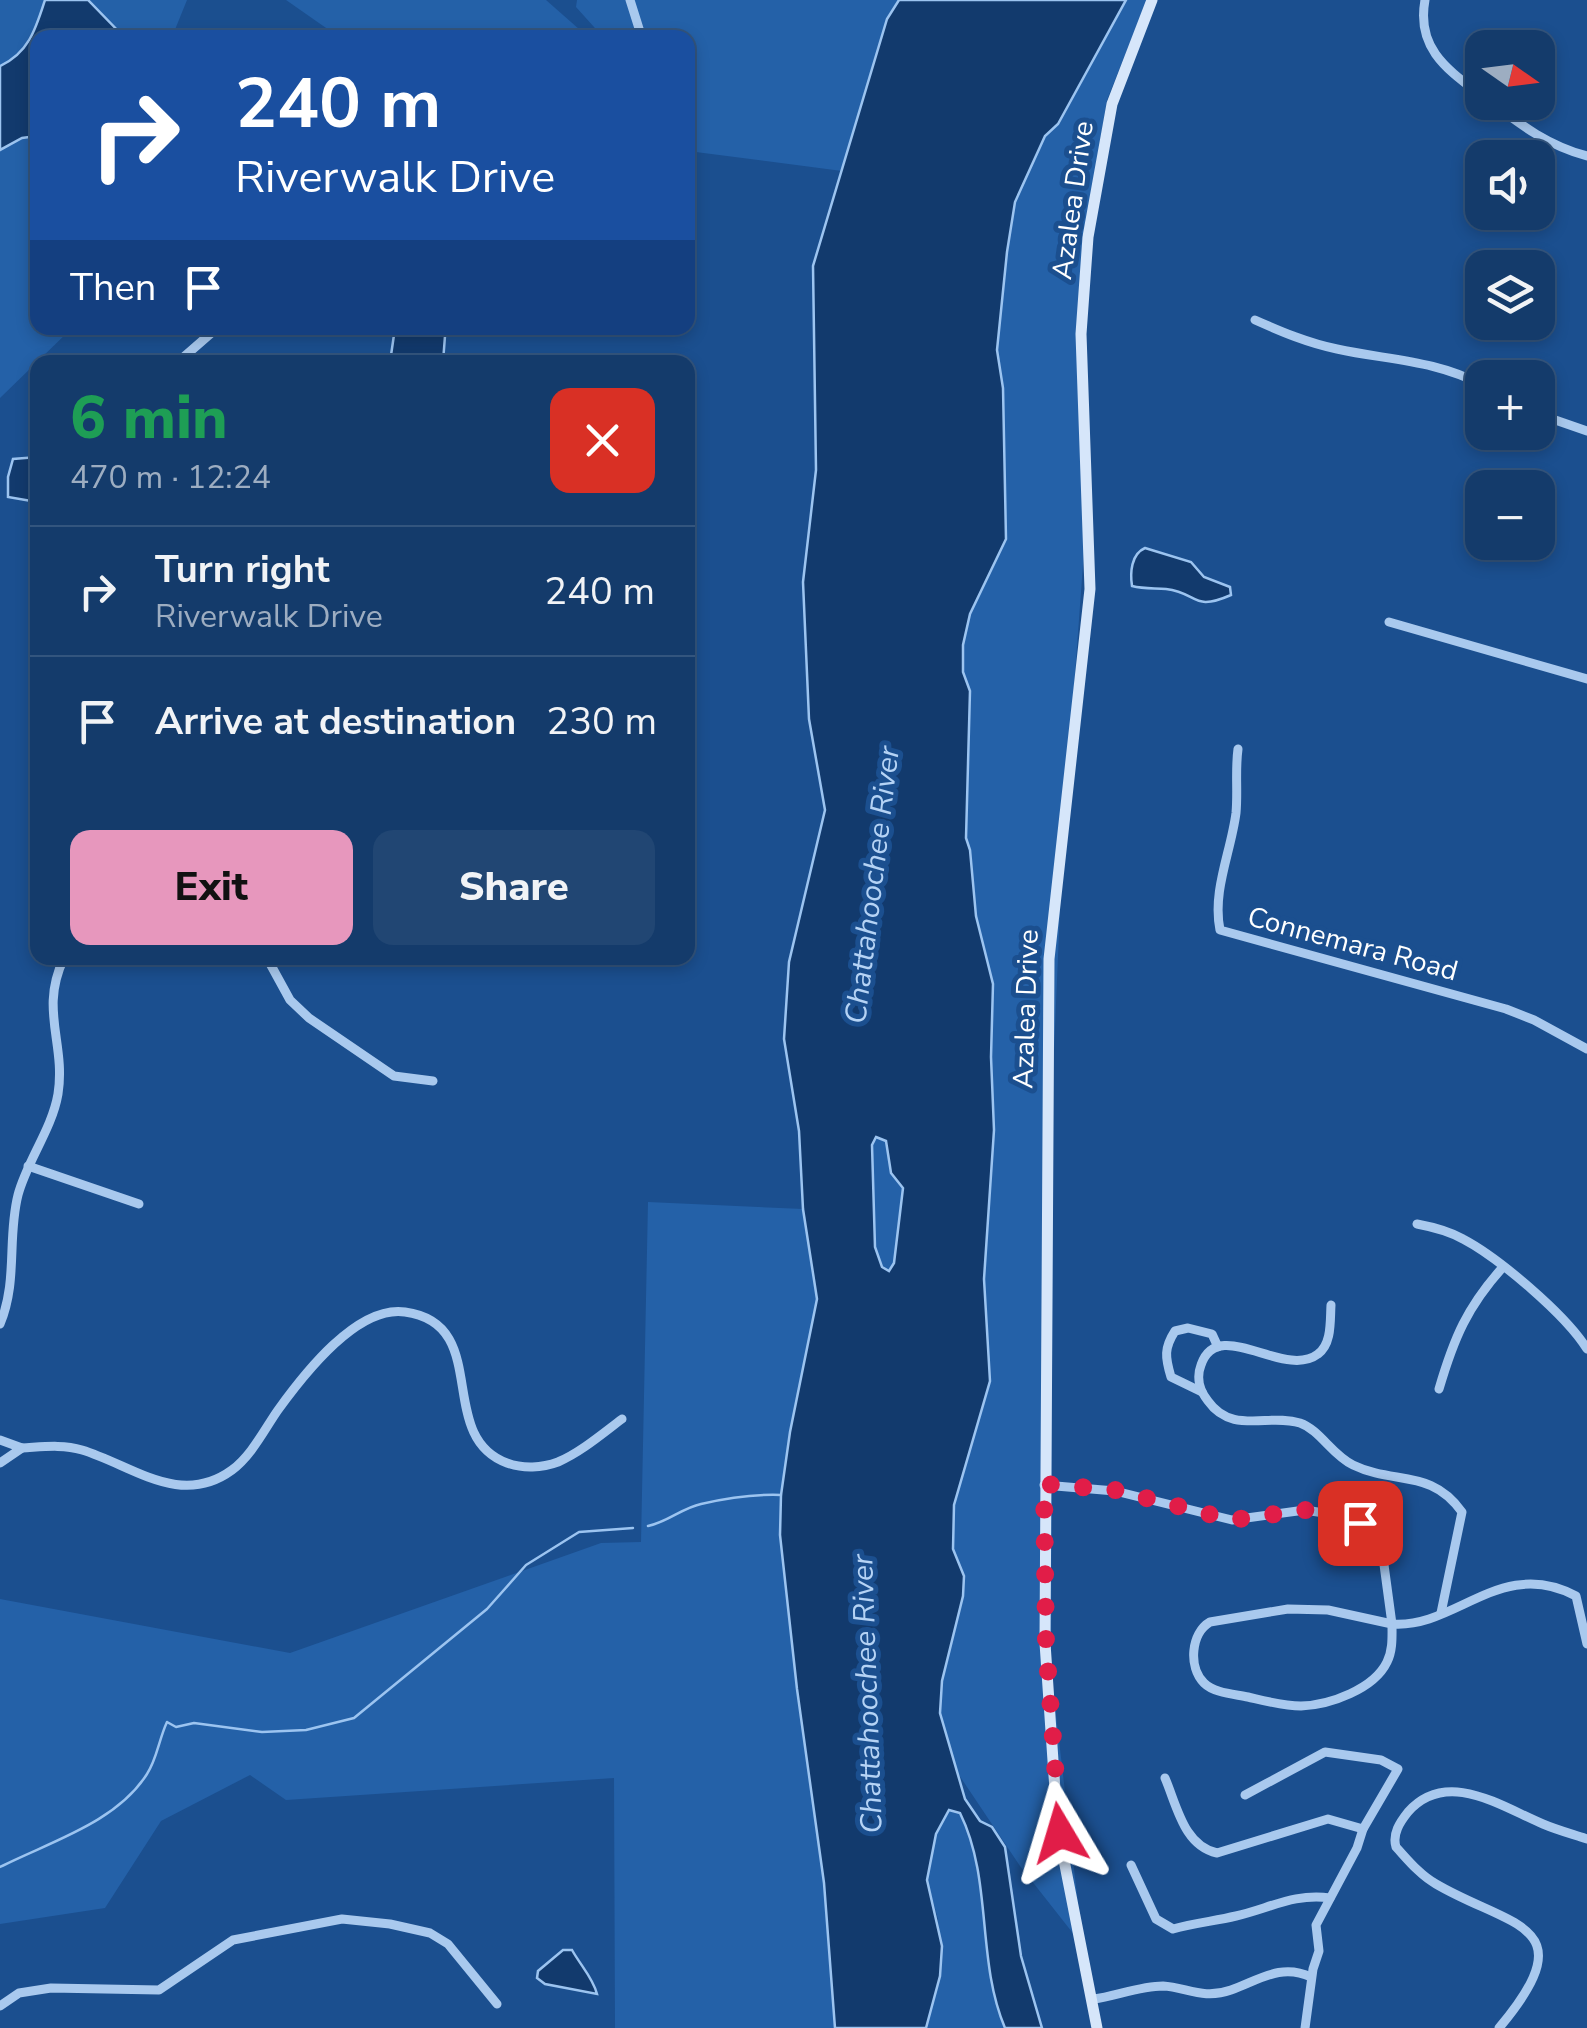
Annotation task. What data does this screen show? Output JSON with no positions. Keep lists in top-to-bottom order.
{
  "streets": {
    "street": ["Azalea Drive", "Connemara Road"]
  },
  "water": ["Chattahoochee River"],
  "north": "right",
  "page": {
    "map_buttons": ["+", "−"],
    "turn": ["240 m", "Riverwalk Drive"],
    "then": "Then",
    "heading": ["6 min", "470 m · 12:24"],
    "list": [
      {
        "name": "Turn right",
        "note": "Riverwalk Drive",
        "value": "240 m"
      },
      {
        "name": "Arrive at destination",
        "value": "230 m"
      }
    ],
    "buttons": ["Exit", "Share"]
  }
}
